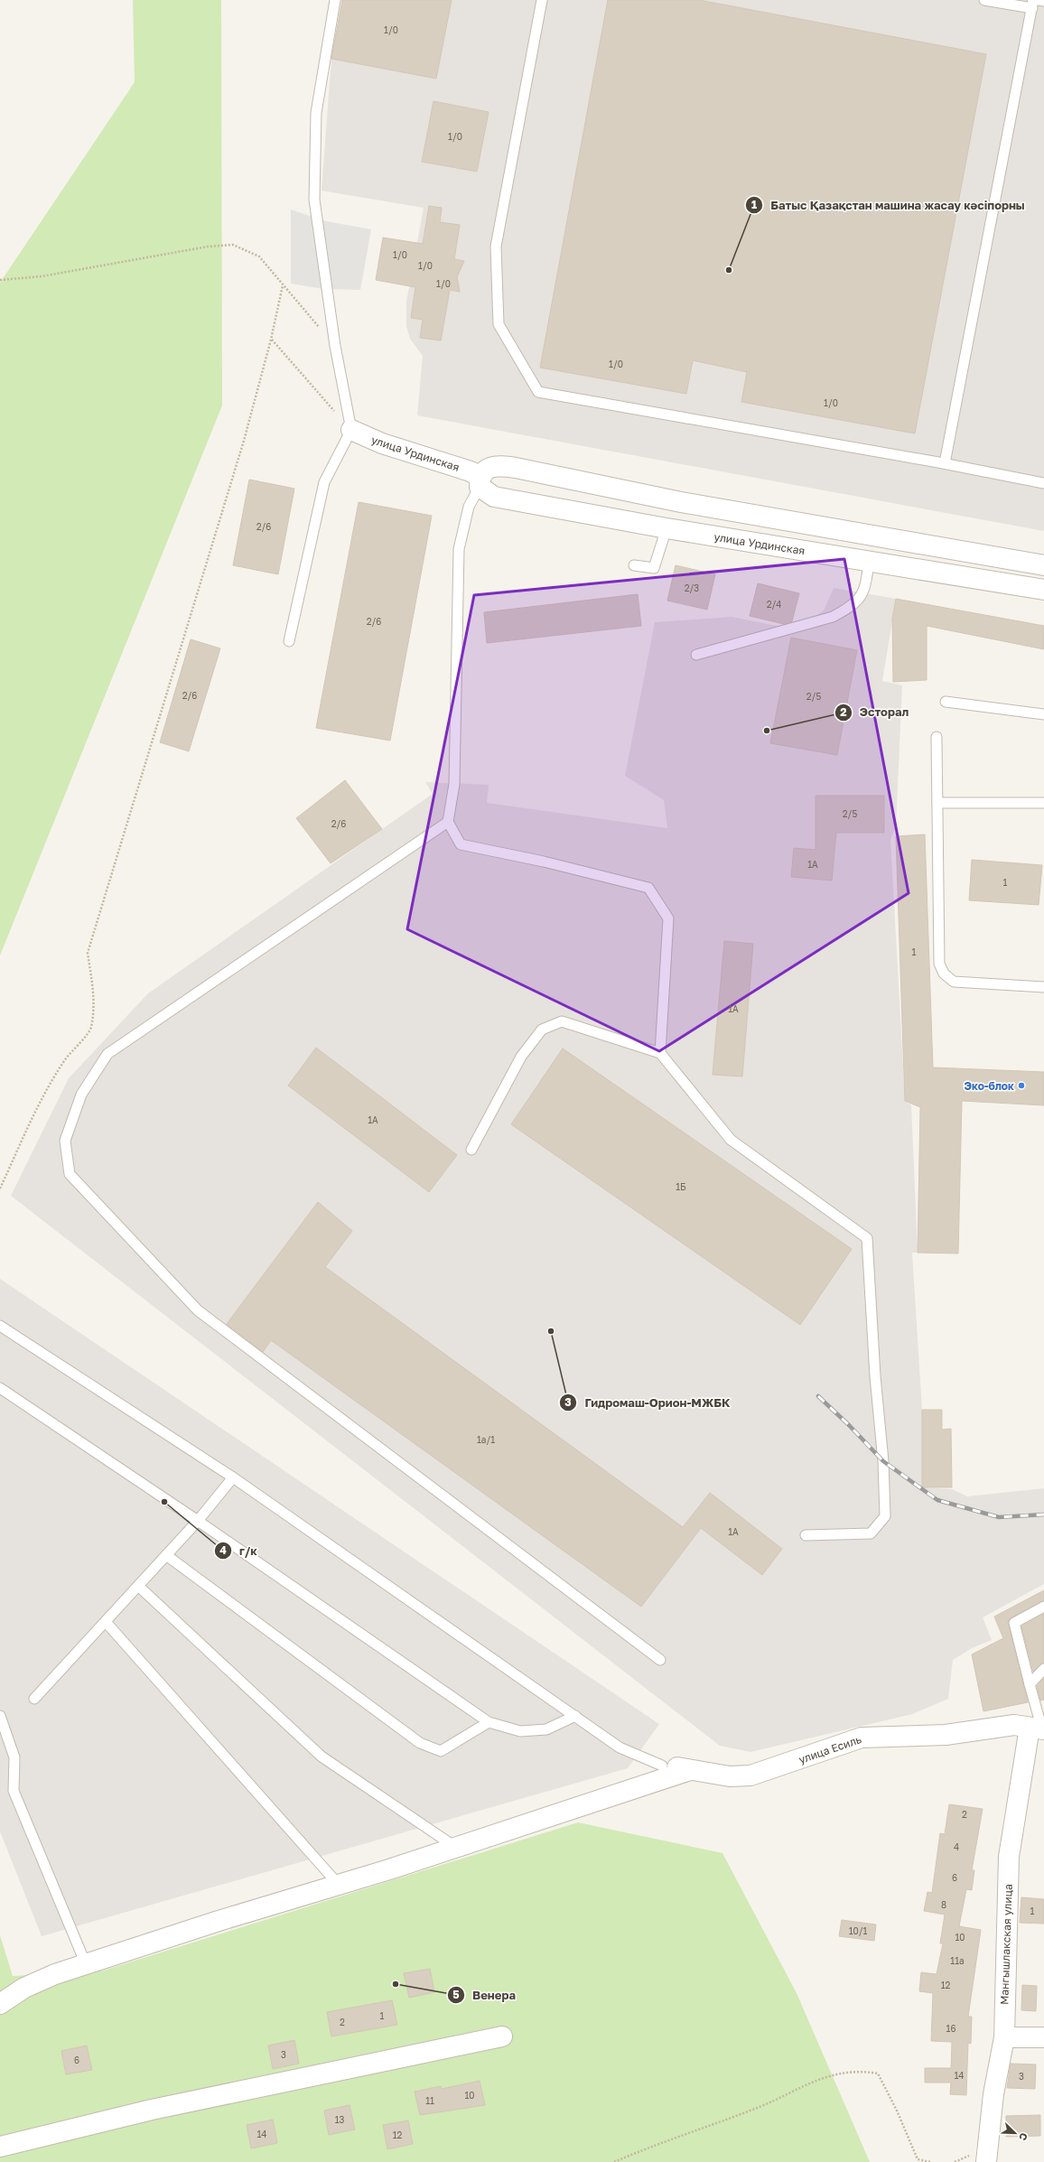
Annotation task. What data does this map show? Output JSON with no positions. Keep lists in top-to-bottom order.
{
  "streets": {
    "street": ["улица Урдинская", "улица Есиль", "Мангышлакская улица"]
  },
  "crossings": [
    ["улица Есиль", "Мангышлакская улица"]
  ],
  "places": [
    "Батыс Қазақстан машина жасау кәсіпорны",
    "Эсторал",
    "Эко-блок",
    "Гидромаш-Орион-МЖБК",
    "г/к",
    "Венера"
  ],
  "house_numbers": [
    "1/0",
    "1/0",
    "1/0",
    "1/0",
    "1/0",
    "1/0",
    "1/0",
    "2/6",
    "2/3",
    "2/4",
    "2/6",
    "2/6",
    "2/5",
    "2/5",
    "2/6",
    "1А",
    "1",
    "1",
    "1А",
    "1А",
    "1Б",
    "1а/1",
    "1А",
    "2",
    "4",
    "6",
    "8",
    "1",
    "10/1",
    "10",
    "11а",
    "12",
    "1",
    "2",
    "16",
    "3",
    "6",
    "14",
    "3",
    "10",
    "11",
    "13",
    "14",
    "12"
  ],
  "north": "bottom right"
}
